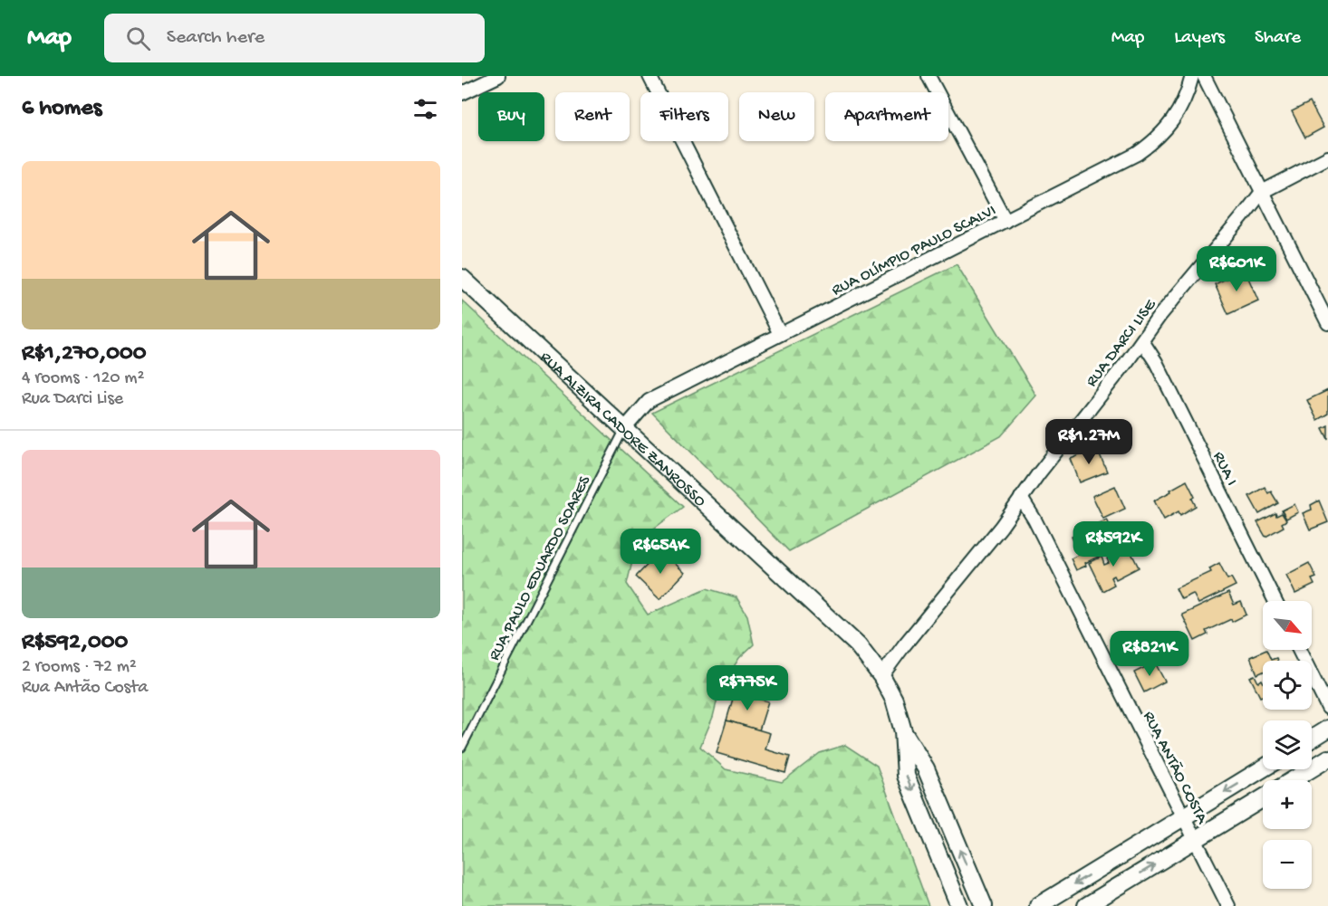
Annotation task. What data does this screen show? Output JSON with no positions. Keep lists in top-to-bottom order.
{
  "streets": {
    "street": [
      "RUA OLÍMPIO PAULO SCALVI",
      "RUA DARCI LISE",
      "RUA ALZIRA CADORE ZANROSSO",
      "RUA I",
      "RUA ANTÃO COSTA"
    ],
    "lane": ["RUA PAULO EDUARDO SOARES"]
  },
  "crossings": [
    ["RUA OLÍMPIO PAULO SCALVI", "RUA ALZIRA CADORE ZANROSSO"],
    ["RUA OLÍMPIO PAULO SCALVI", "RUA PAULO EDUARDO SOARES"],
    ["RUA DARCI LISE", "RUA ALZIRA CADORE ZANROSSO"],
    ["RUA DARCI LISE", "RUA I"],
    ["RUA DARCI LISE", "RUA ANTÃO COSTA"],
    ["RUA ALZIRA CADORE ZANROSSO", "RUA PAULO EDUARDO SOARES"]
  ],
  "north": "bottom right",
  "page": {
    "header": "Map",
    "search": "Search here",
    "nav": ["Map", "Layers", "Share"],
    "heading": "6 homes",
    "chip": [
      "Buy",
      "Rent",
      "Filters",
      "New",
      "Apartment"
    ],
    "list": [
      {
        "name": "R$1,270,000",
        "note": "4 rooms · 120 m² · Rua Darci Lise"
      },
      {
        "name": "R$592,000",
        "note": "2 rooms · 72 m² · Rua Antão Costa"
      }
    ],
    "price": [
      "R$601K",
      "R$1.27M",
      "R$592K",
      "R$654K",
      "R$821K",
      "R$775K"
    ],
    "map_buttons": ["+", "−"]
  }
}
